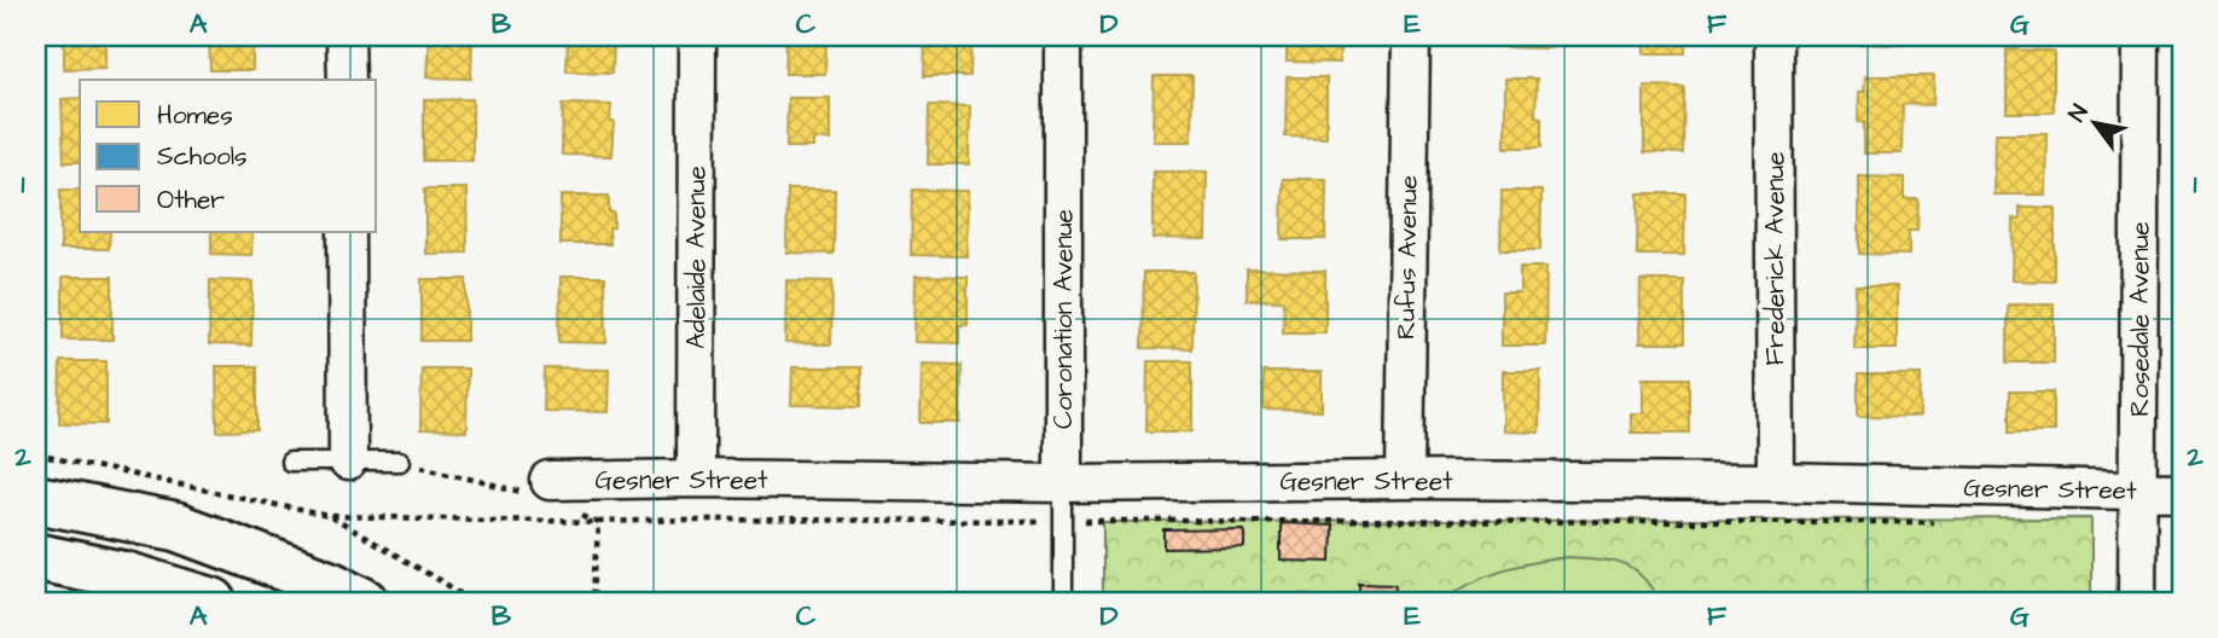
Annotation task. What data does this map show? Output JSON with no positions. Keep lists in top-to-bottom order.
{
  "streets": {
    "street": [
      "Adelaide Avenue",
      "Rufus Avenue",
      "Frederick Avenue",
      "Coronation Avenue",
      "Rosedale Avenue",
      "Gesner Street"
    ]
  },
  "crossings": [
    ["Adelaide Avenue", "Gesner Street"],
    ["Rufus Avenue", "Gesner Street"],
    ["Frederick Avenue", "Gesner Street"],
    ["Coronation Avenue", "Gesner Street"],
    ["Rosedale Avenue", "Gesner Street"]
  ],
  "legend": ["Homes", "Schools", "Other"],
  "north": "top left",
  "grid": {
    "columns": [
      "A",
      "B",
      "C",
      "D",
      "E",
      "F",
      "G"
    ],
    "rows": ["1", "2"]
  }
}
